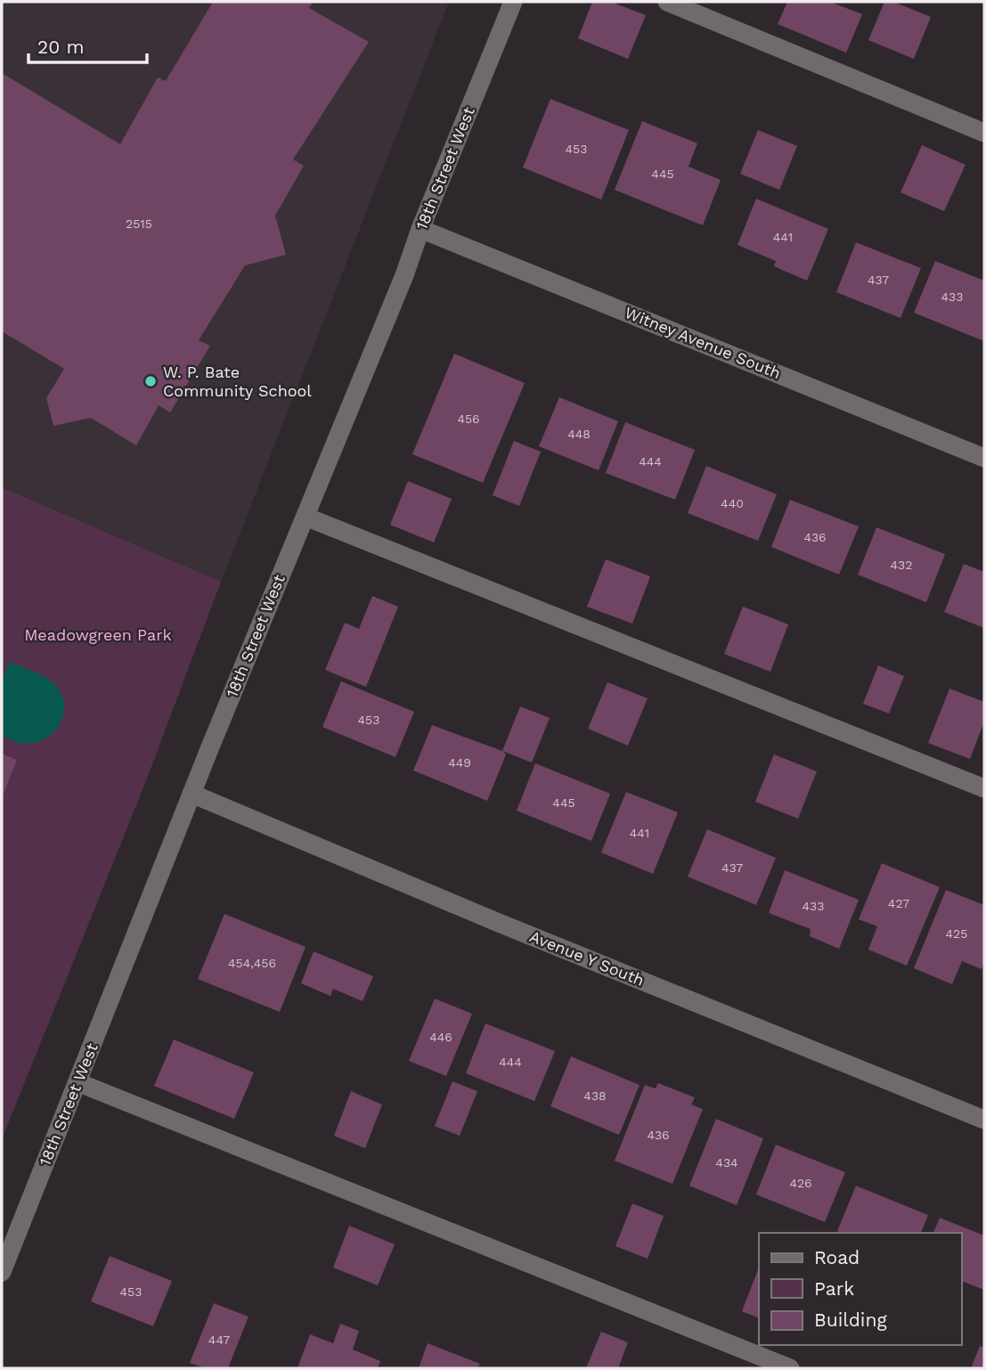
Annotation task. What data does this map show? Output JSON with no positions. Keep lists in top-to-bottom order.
{
  "streets": {
    "street": ["18th Street West", "Witney Avenue South", "Avenue Y South"]
  },
  "crossings": [
    ["18th Street West", "Witney Avenue South"],
    ["18th Street West", "Avenue Y South"]
  ],
  "parks": ["Meadowgreen Park"],
  "places": ["W. P. Bate Community School"],
  "house_numbers": [
    "453",
    "445",
    "2515",
    "441",
    "437",
    "433",
    "456",
    "448",
    "444",
    "440",
    "436",
    "432",
    "453",
    "449",
    "445",
    "441",
    "437",
    "427",
    "433",
    "425",
    "454,456",
    "446",
    "444",
    "438",
    "436",
    "434",
    "426",
    "453",
    "447"
  ],
  "legend": ["Road", "Park", "Building"],
  "scale_bar": "20 m"
}
